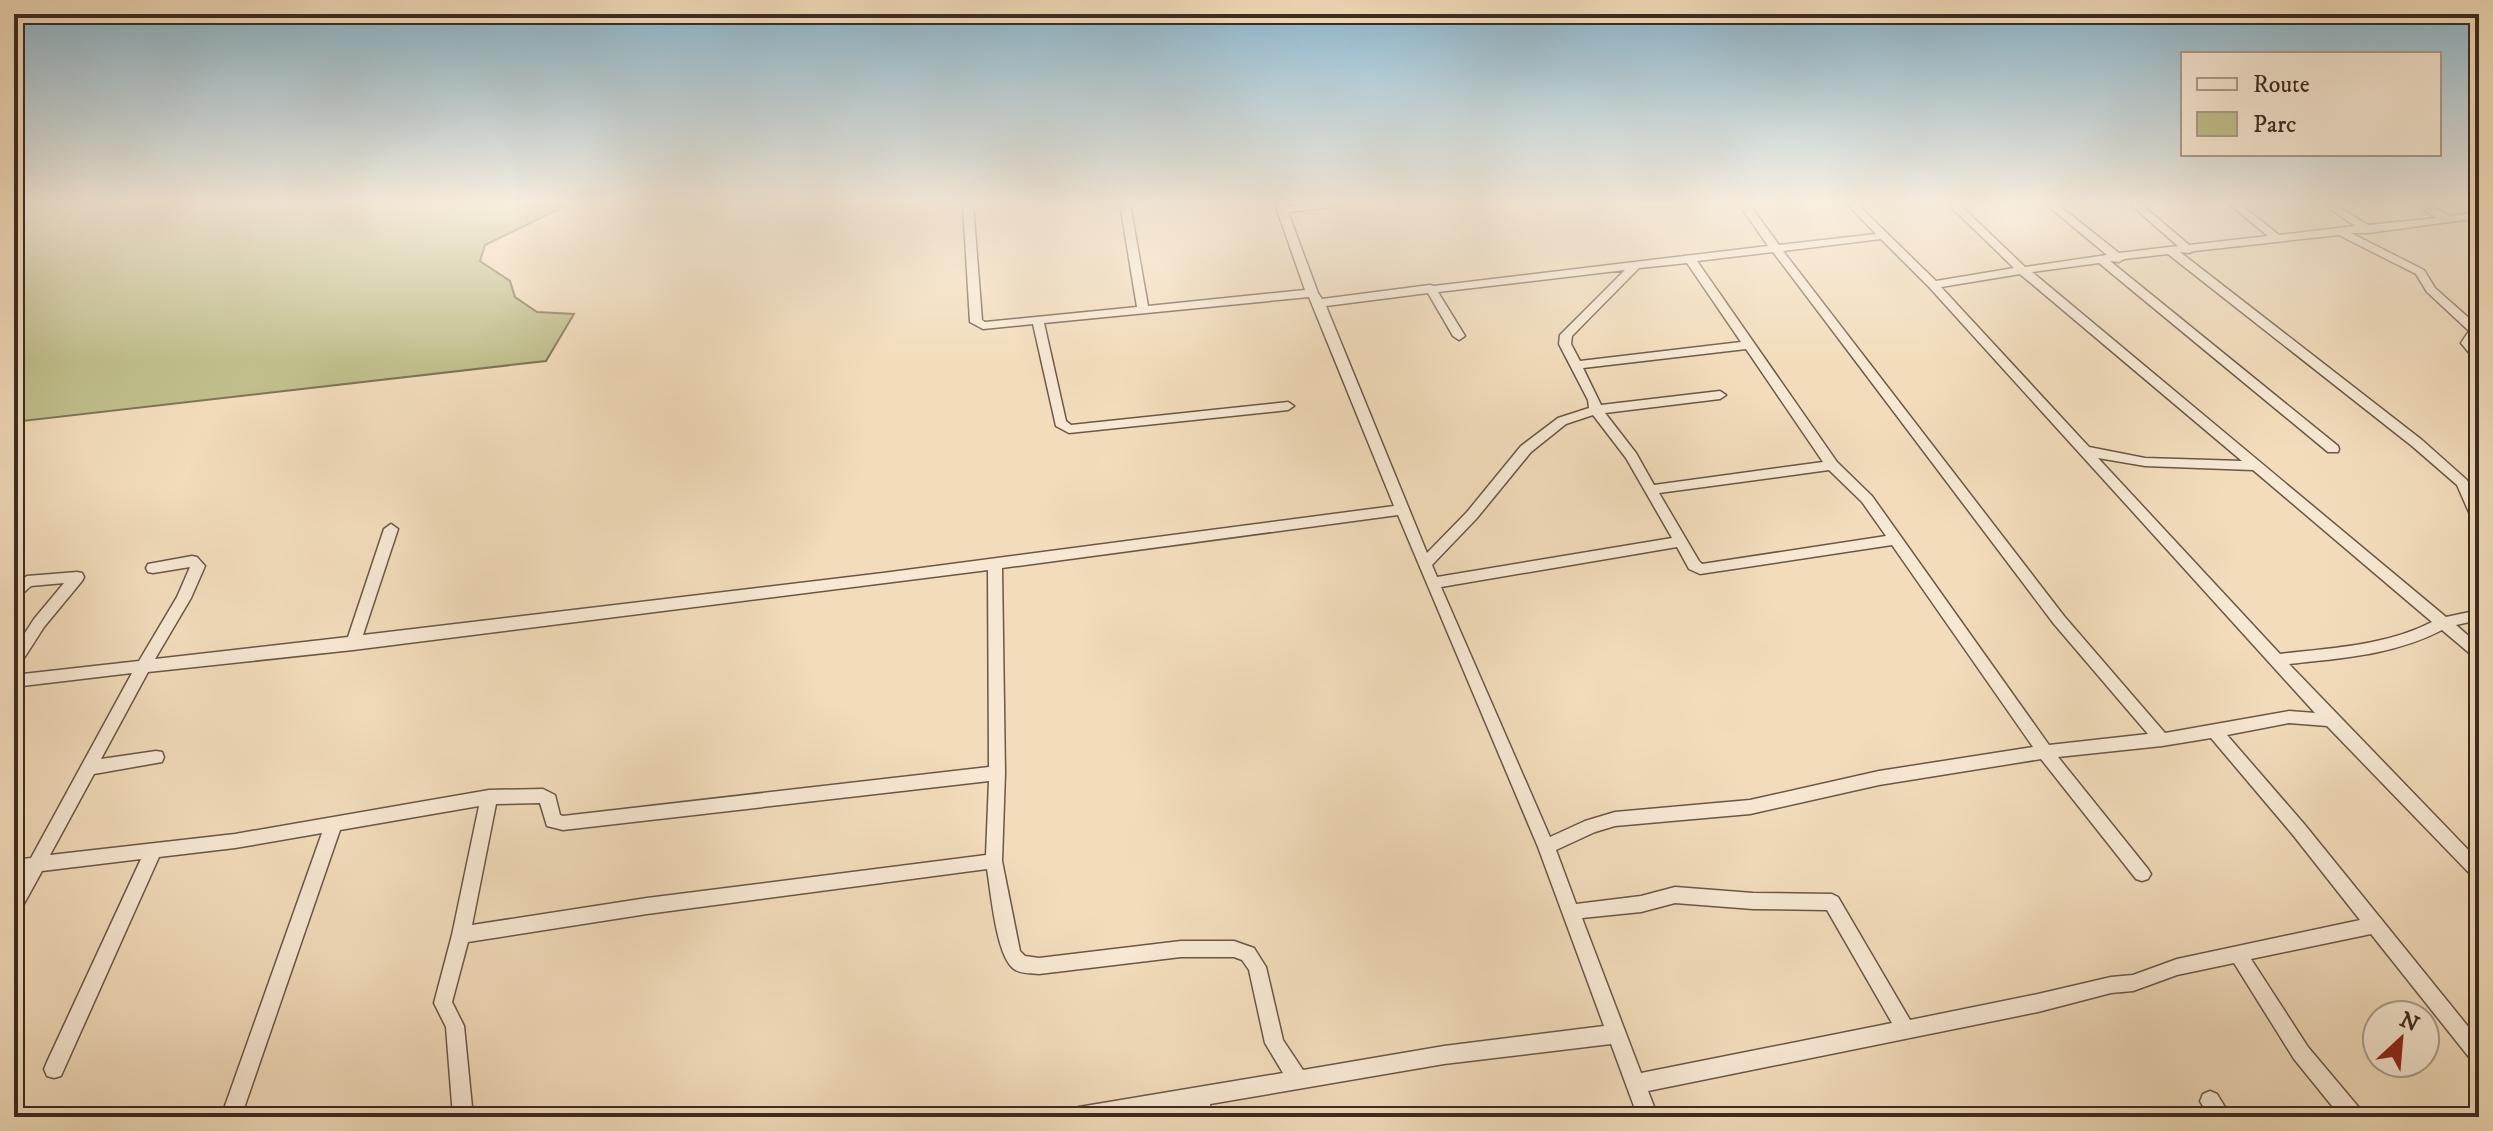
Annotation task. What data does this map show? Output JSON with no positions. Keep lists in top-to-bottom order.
{
  "legend": ["Route", "Parc"],
  "north": "top right"
}
